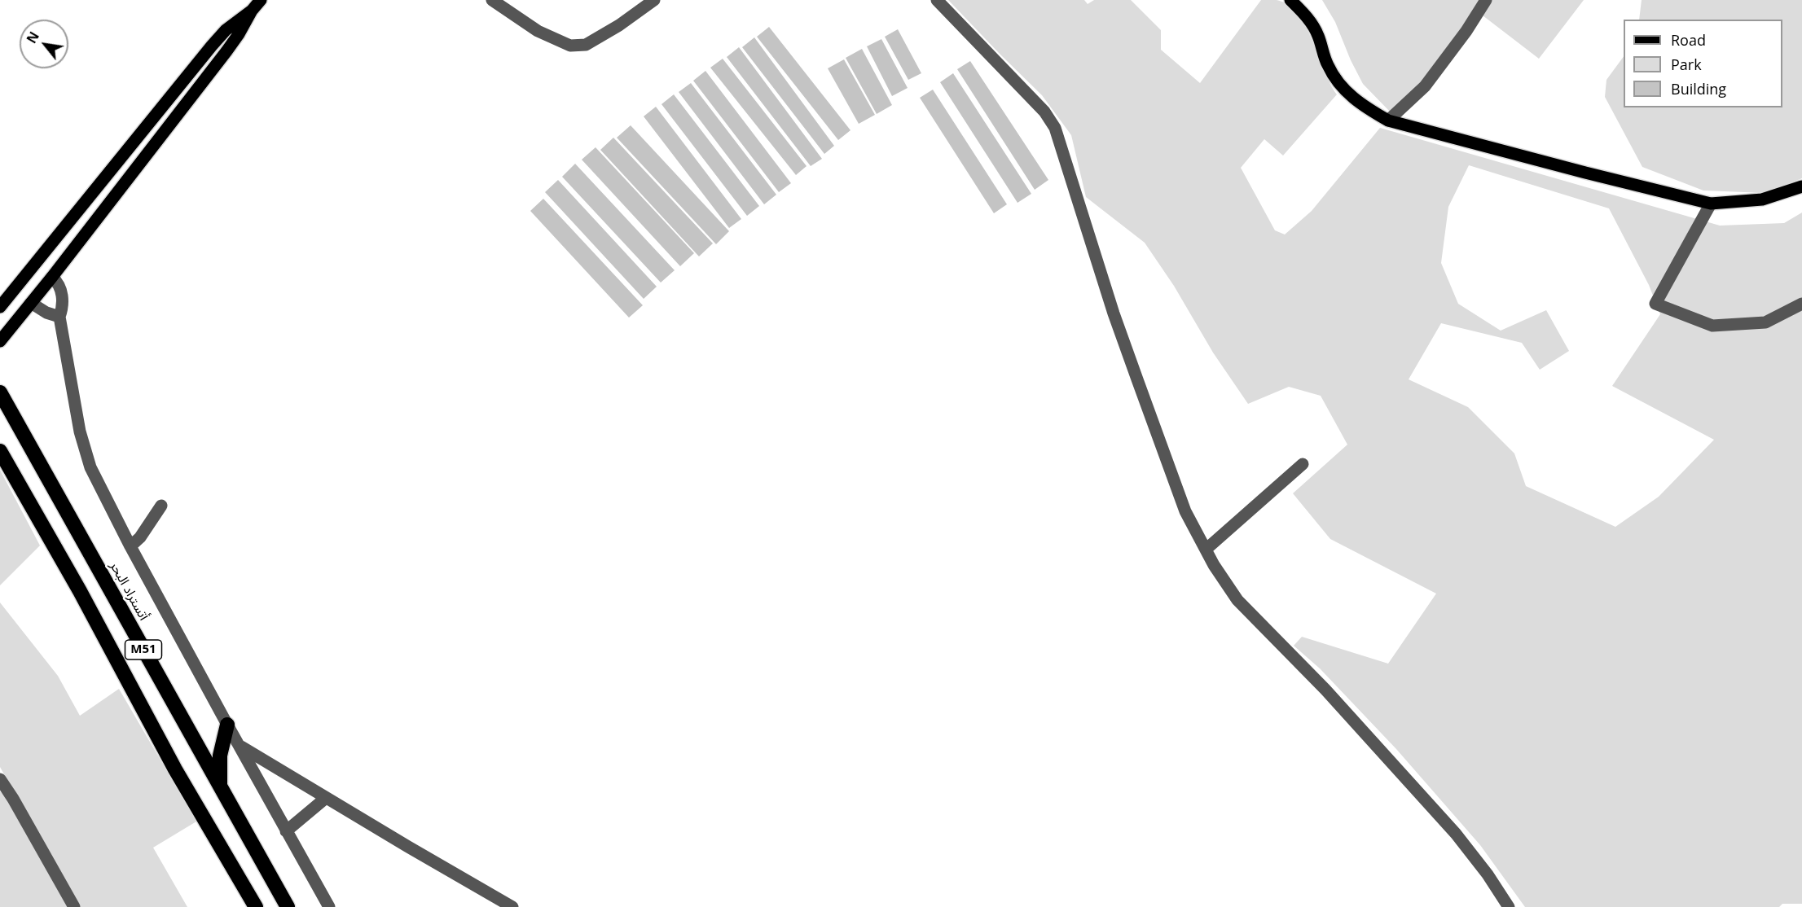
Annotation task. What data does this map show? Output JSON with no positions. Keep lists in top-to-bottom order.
{
  "streets": {
    "highway": ["أتستراد البحر", "M51"]
  },
  "legend": ["Road", "Park", "Building"],
  "north": "top left"
}
